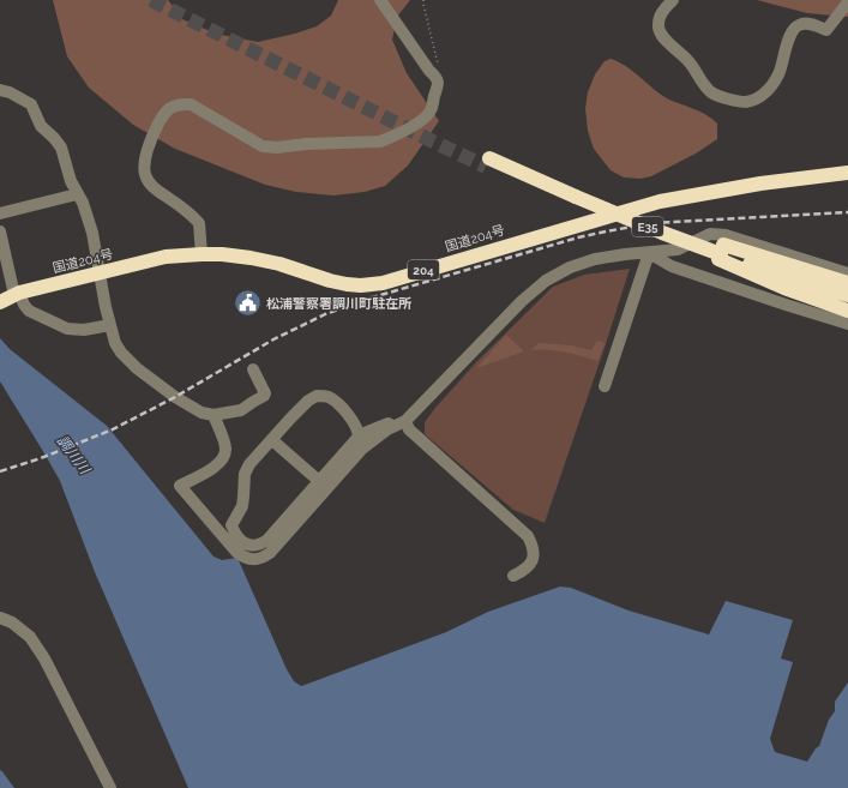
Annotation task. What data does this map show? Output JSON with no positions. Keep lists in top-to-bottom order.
{
  "streets": {
    "highway": ["国道204号", "204"]
  },
  "water": ["調川川"],
  "places": {
    "public building": ["松浦警察署調川町駐在所"]
  }
}
